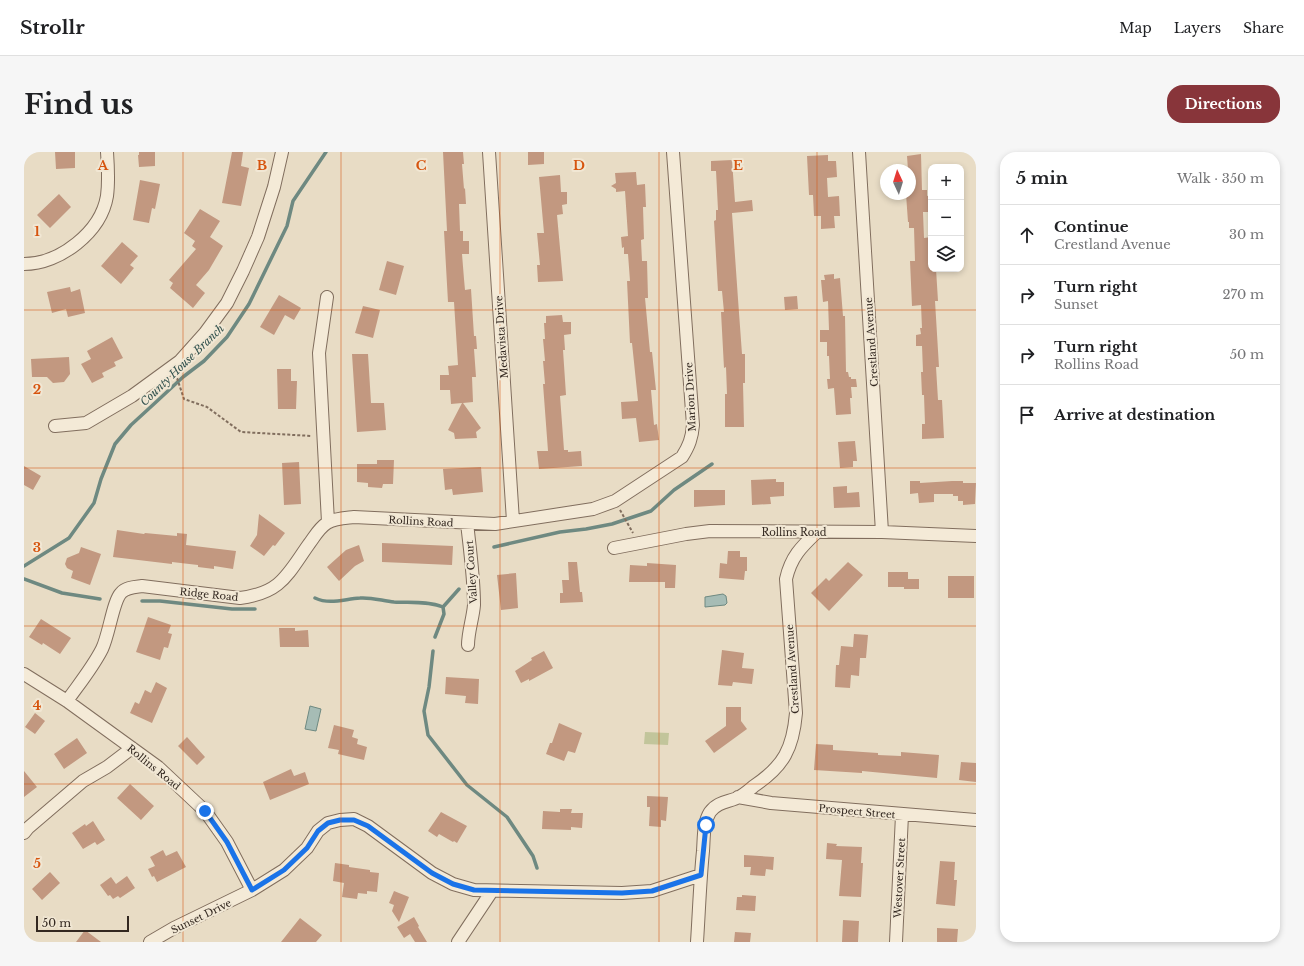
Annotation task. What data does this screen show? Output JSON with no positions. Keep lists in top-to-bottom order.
{
  "streets": {
    "street": [
      "Medavista Drive",
      "Crestland Avenue",
      "Marion Drive",
      "Rollins Road",
      "Valley Court",
      "Ridge Road",
      "Prospect Street",
      "Westover Street",
      "Sunset Drive"
    ]
  },
  "crossings": [
    ["Medavista Drive", "Marion Drive"],
    ["Medavista Drive", "Rollins Road"],
    ["Crestland Avenue", "Rollins Road"],
    ["Crestland Avenue", "Prospect Street"],
    ["Crestland Avenue", "Sunset Drive"],
    ["Marion Drive", "Rollins Road"],
    ["Rollins Road", "Valley Court"],
    ["Rollins Road", "Ridge Road"],
    ["Rollins Road", "Sunset Drive"],
    ["Prospect Street", "Westover Street"]
  ],
  "water": ["County House Branch"],
  "scale_bar": "50 m",
  "north": "top",
  "page": {
    "header": "Strollr",
    "nav": ["Map", "Layers", "Share"],
    "buttons": "Directions",
    "title": "Find us",
    "heading": ["5 min", "Walk · 350 m"],
    "map_buttons": ["+", "−"],
    "list": [
      ["Continue", "Crestland Avenue", "30 m"],
      ["Turn right", "Sunset", "270 m"],
      ["Turn right", "Rollins Road", "50 m"],
      "Arrive at destination"
    ],
    "scale": "50 m"
  },
  "grid": {
    "columns": [
      "A",
      "B",
      "C",
      "D",
      "E"
    ],
    "rows": [
      "1",
      "2",
      "3",
      "4",
      "5"
    ]
  }
}
